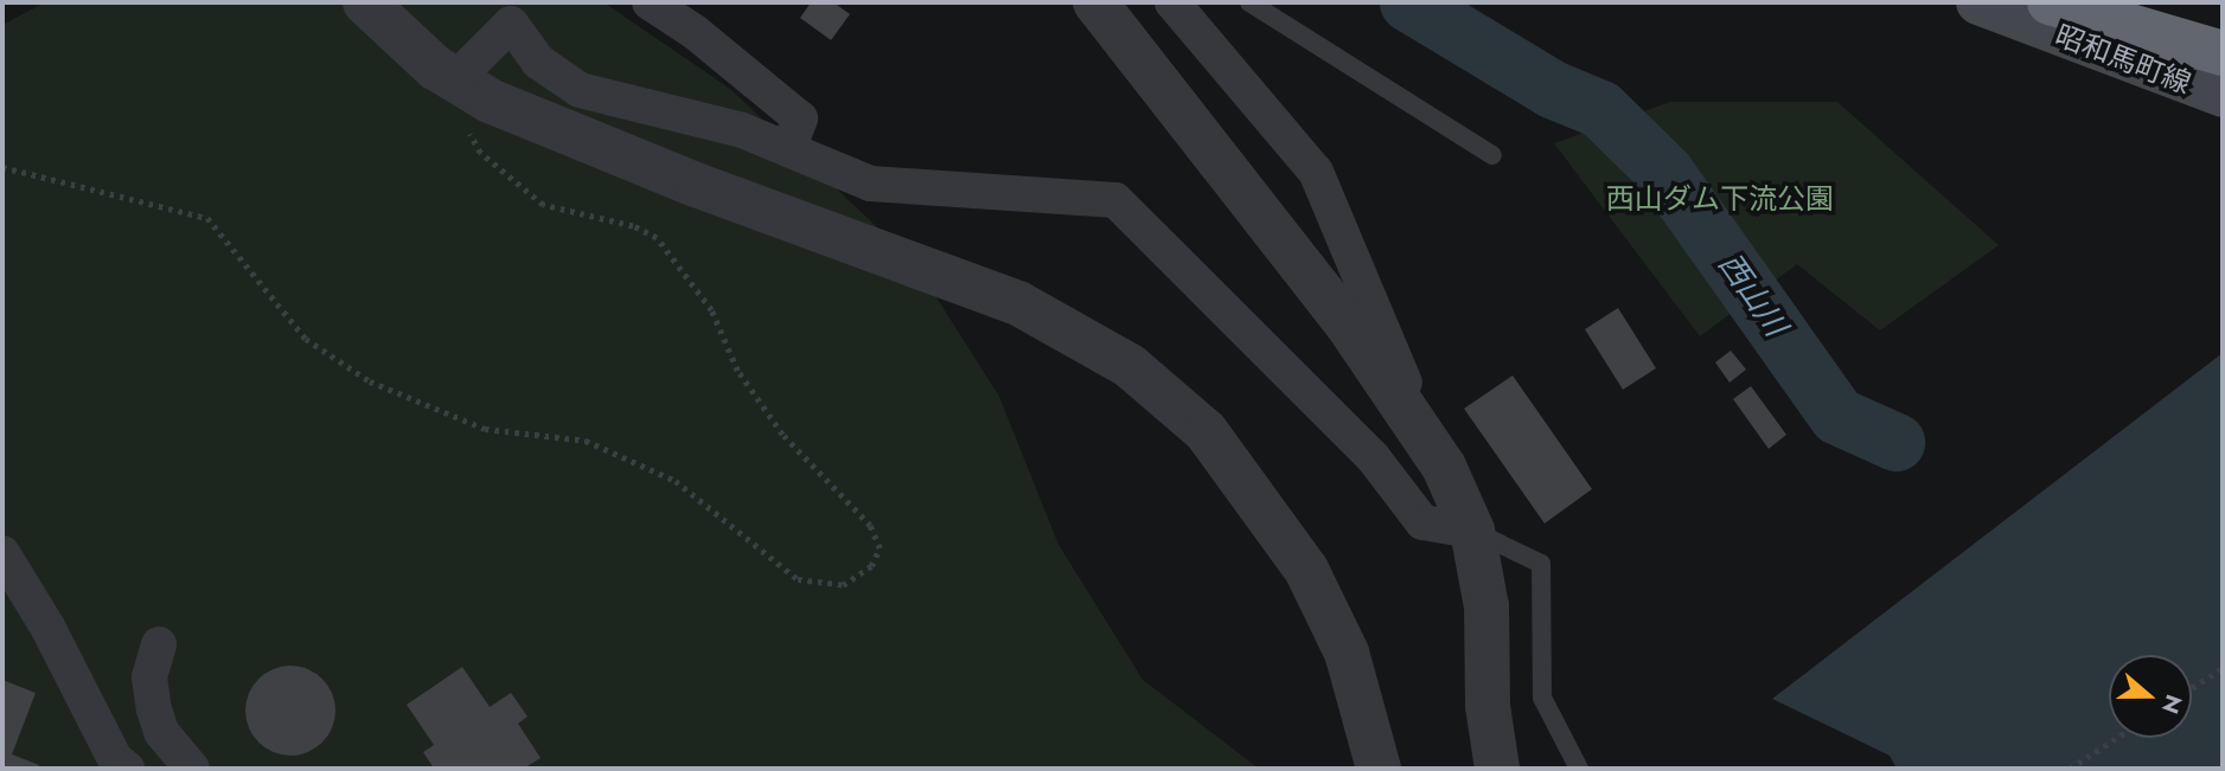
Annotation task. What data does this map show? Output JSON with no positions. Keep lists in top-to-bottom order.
{
  "streets": {
    "main road": ["昭和馬町線"]
  },
  "water": ["西山川"],
  "parks": ["西山ダム下流公園"],
  "north": "right"
}
